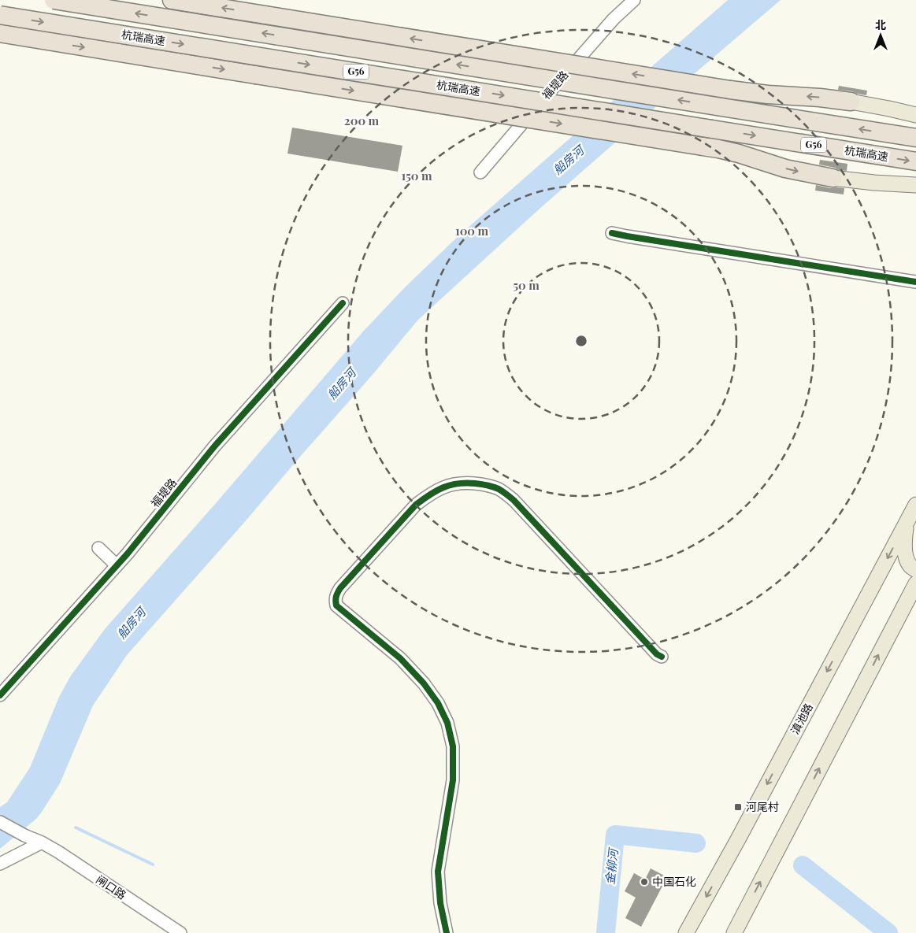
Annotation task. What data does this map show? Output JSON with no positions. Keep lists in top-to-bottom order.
{
  "streets": {
    "highway": ["杭瑞高速", "G56"],
    "main road": ["滇池路"],
    "street": ["福堤路", "闸口路"]
  },
  "water": ["船房河", "金柳河"],
  "places": {
    "transit": ["河尾村"],
    "other": ["中国石化"]
  },
  "north": "top",
  "rings": [
    "200 m",
    "150 m",
    "100 m",
    "50 m"
  ]
}
